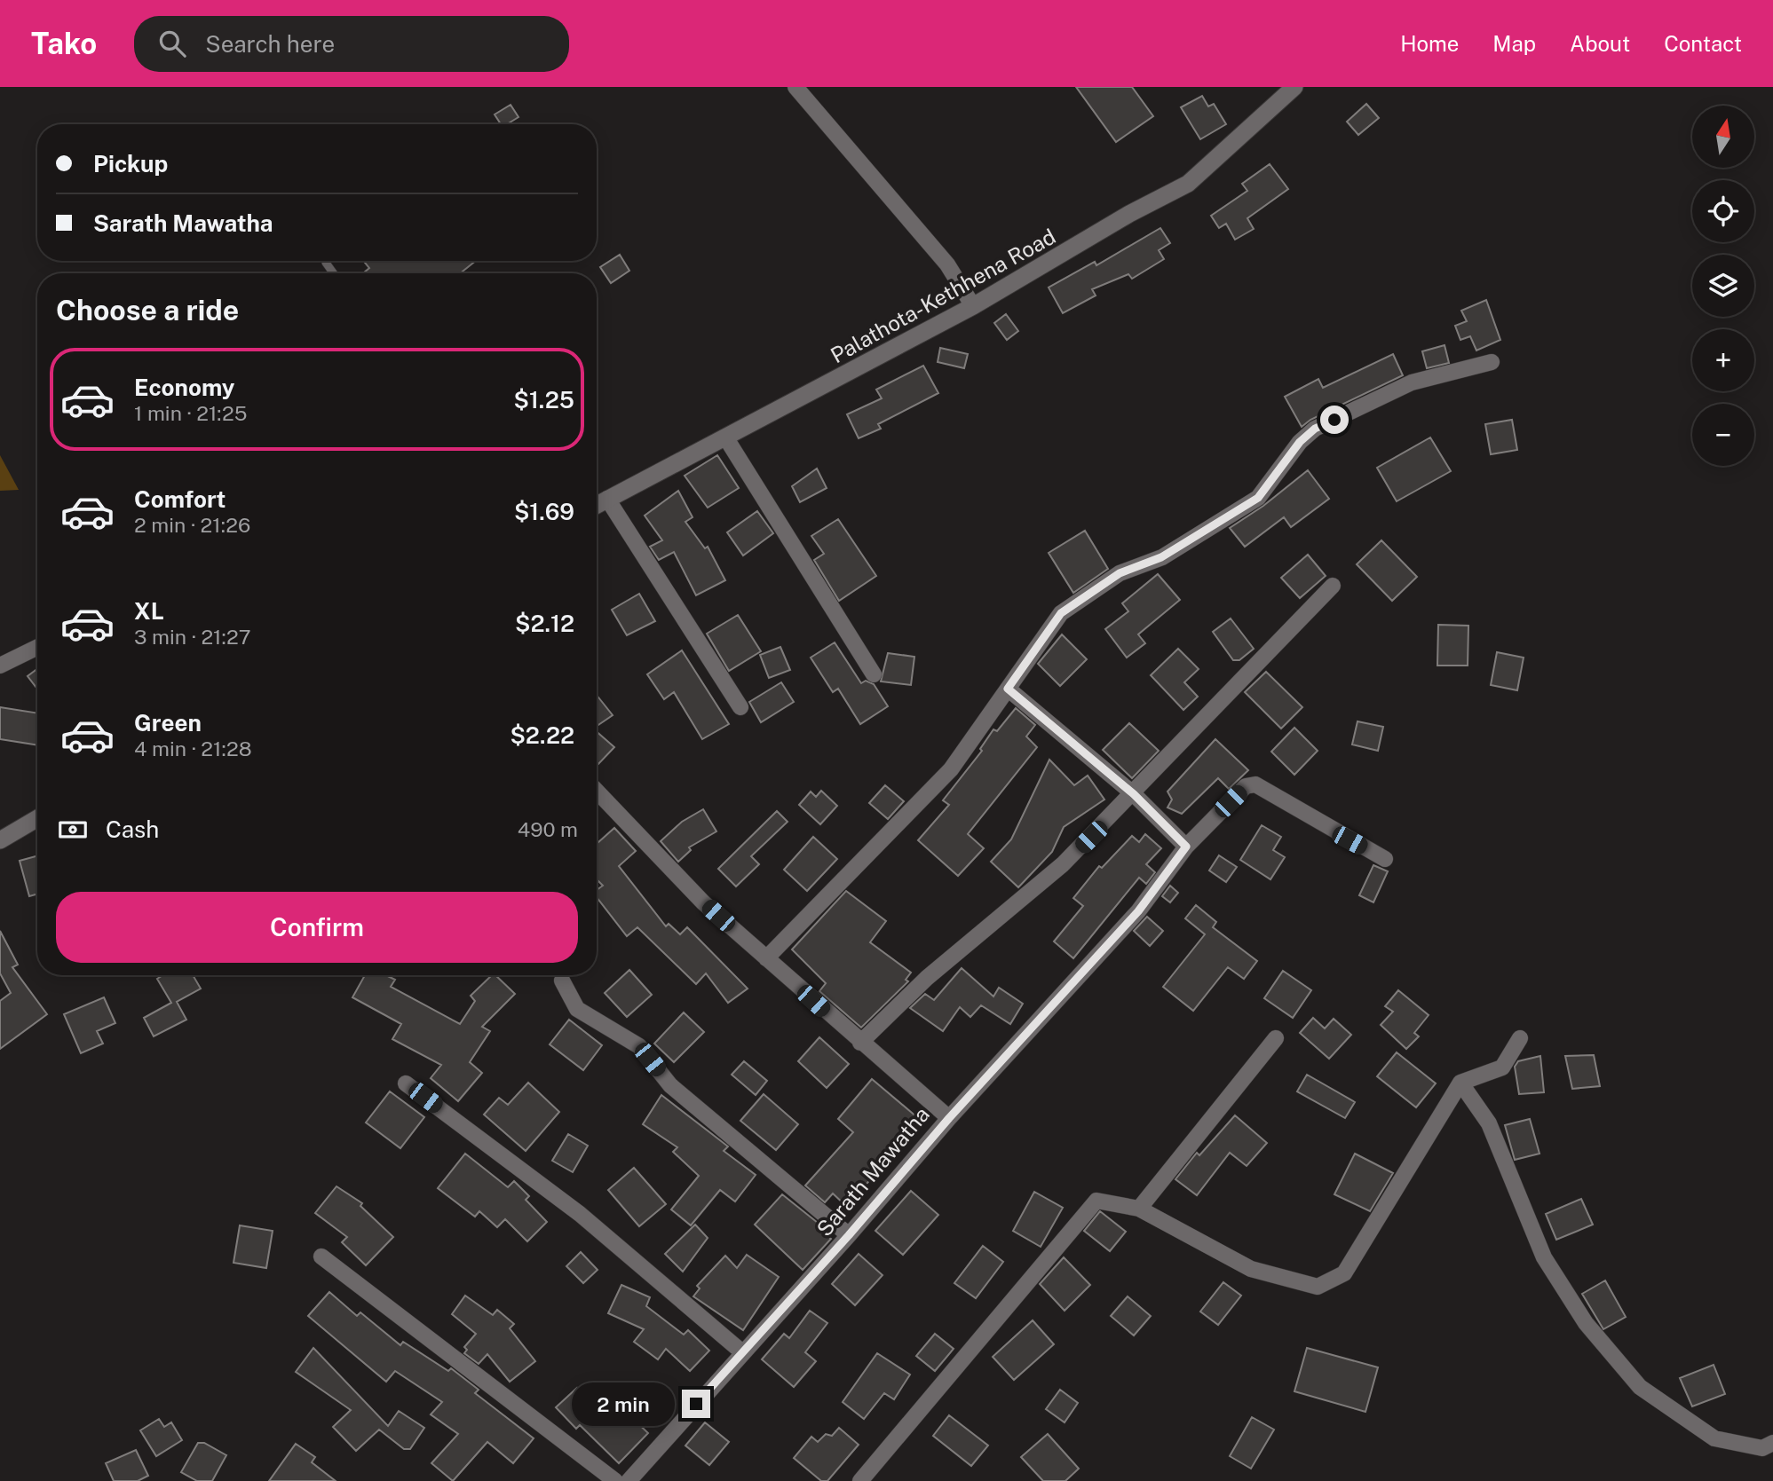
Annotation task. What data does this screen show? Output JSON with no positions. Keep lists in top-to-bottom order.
{
  "streets": {
    "street": ["Palathota-Kethhena Road", "Sarath Mawatha"]
  },
  "north": "top",
  "page": {
    "header": "Tako",
    "search": "Search here",
    "nav": [
      "Home",
      "Map",
      "About",
      "Contact"
    ],
    "map_buttons": ["+", "−"],
    "banner": ["Pickup", "Sarath Mawatha"],
    "heading": "Choose a ride",
    "list": [
      {
        "name": "Economy",
        "note": "1 min · 21:25",
        "value": "$1.25"
      },
      {
        "name": "Comfort",
        "note": "2 min · 21:26",
        "value": "$1.69"
      },
      {
        "name": "XL",
        "note": "3 min · 21:27",
        "value": "$2.12"
      },
      {
        "name": "Green",
        "note": "4 min · 21:28",
        "value": "$2.22"
      }
    ],
    "pay": ["Cash", "490 m"],
    "buttons": "Confirm",
    "bubble": "2 min"
  }
}
